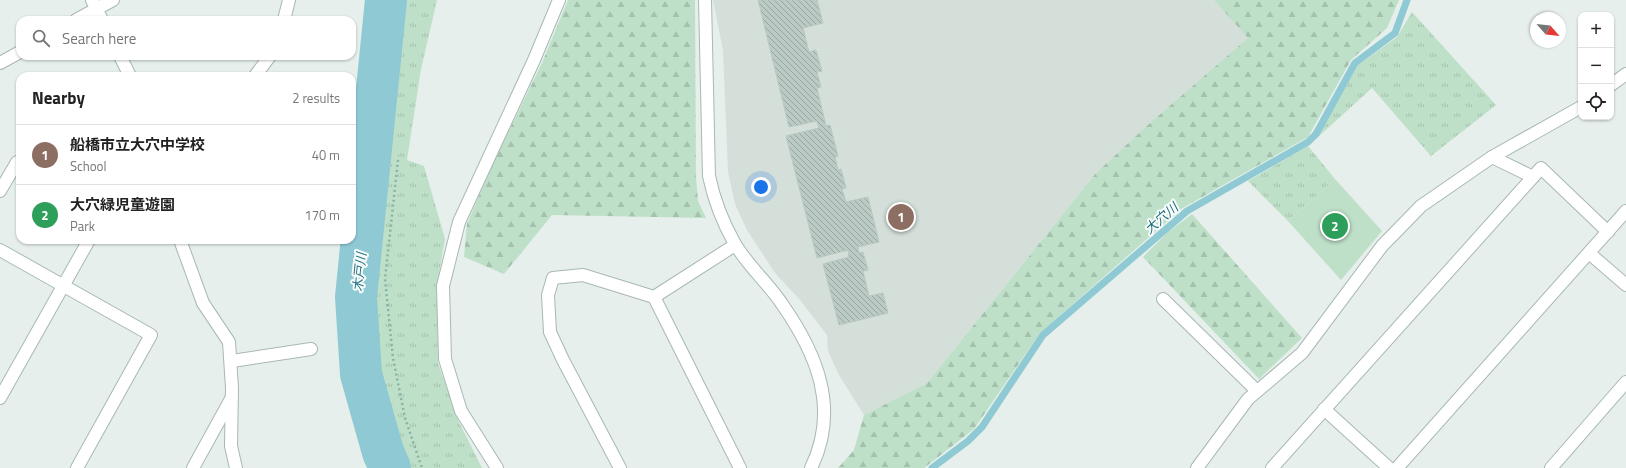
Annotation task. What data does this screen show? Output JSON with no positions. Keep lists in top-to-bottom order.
{
  "water": ["大穴川", "木戸川"],
  "north": "bottom right",
  "page": {
    "map_buttons": ["+", "−"],
    "search": "Search here",
    "heading": ["Nearby", "2 results"],
    "list": [
      {
        "mark": "1",
        "name": "船橋市立大穴中学校",
        "note": "School",
        "value": "40 m"
      },
      {
        "mark": "2",
        "name": "大穴緑児童遊園",
        "note": "Park",
        "value": "170 m"
      }
    ],
    "pins": ["1", "2"]
  }
}
